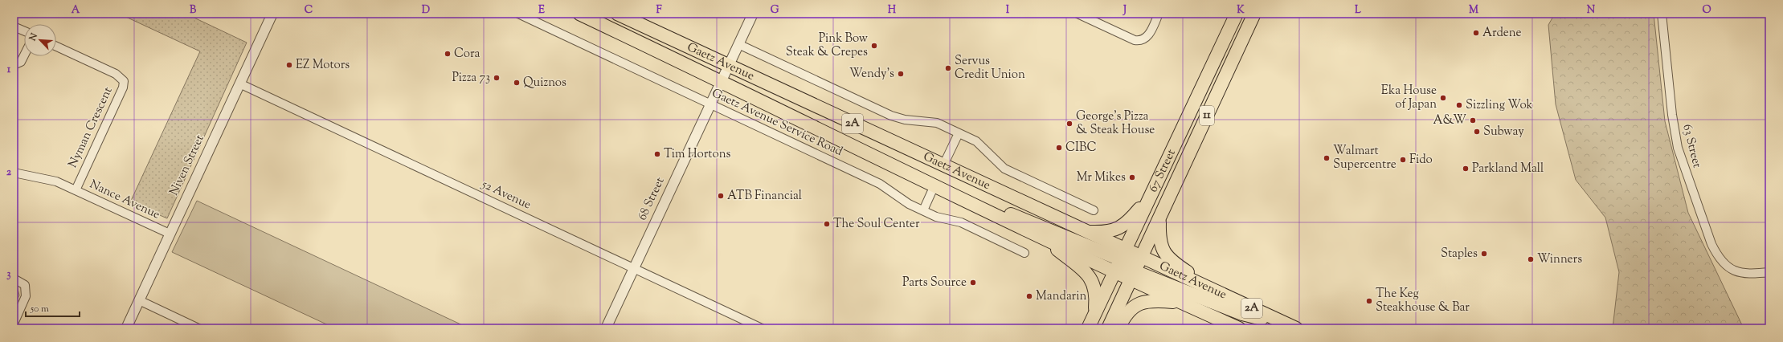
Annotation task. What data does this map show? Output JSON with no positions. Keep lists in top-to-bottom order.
{
  "streets": {
    "main road": [
      "Gaetz Avenue",
      "11",
      "2A",
      "67 Street"
    ],
    "street": [
      "Gaetz Avenue Service Road",
      "Nyman Crescent",
      "63 Street",
      "Niven Street",
      "52 Avenue",
      "68 Street",
      "Nance Avenue"
    ]
  },
  "crossings": [
    ["Gaetz Avenue", "67 Street"],
    ["Gaetz Avenue", "68 Street"],
    ["Gaetz Avenue Service Road", "68 Street"],
    ["Nyman Crescent", "Nance Avenue"],
    ["Niven Street", "52 Avenue"],
    ["Niven Street", "Nance Avenue"],
    ["52 Avenue", "68 Street"]
  ],
  "places": [
    "Ardene",
    "Pink Bow Steak & Crepes",
    "Cora",
    "EZ Motors",
    "Servus Credit Union",
    "Wendy's",
    "Pizza 73",
    "Quiznos",
    "Eka House of Japan",
    "Sizzling Wok",
    "A&W",
    "George's Pizza & Steak House",
    "Subway",
    "CIBC",
    "Tim Hortons",
    "Walmart Supercentre",
    "Fido",
    "Parkland Mall",
    "Mr Mikes",
    "ATB Financial",
    "The Soul Center",
    "Staples",
    "Winners",
    "Parts Source",
    "Mandarin",
    "The Keg Steakhouse & Bar"
  ],
  "scale_bar": "50 m",
  "north": "top left",
  "grid": {
    "columns": [
      "A",
      "B",
      "C",
      "D",
      "E",
      "F",
      "G",
      "H",
      "I",
      "J",
      "K",
      "L",
      "M",
      "N",
      "O"
    ],
    "rows": ["1", "2", "3"]
  }
}
